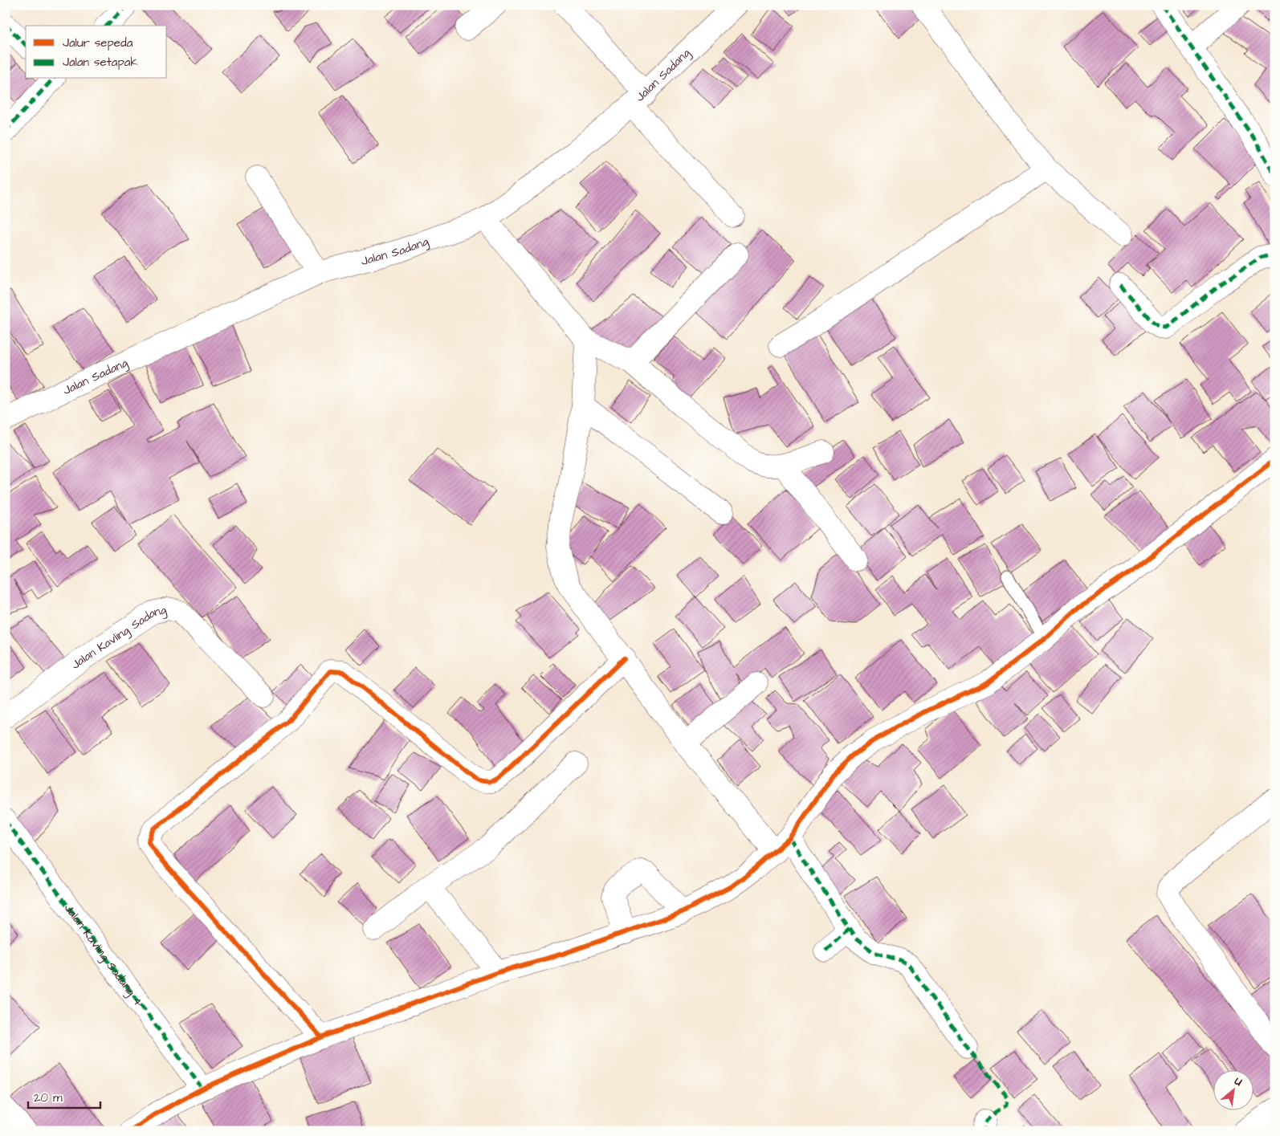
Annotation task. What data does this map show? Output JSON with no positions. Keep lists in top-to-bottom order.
{
  "streets": {
    "street": ["Jalan Sadang", "Jalan Kavling Sadang", "Jalan Kavling Sadang 4"]
  },
  "legend": ["Jalur sepeda", "Jalan setapak"],
  "scale_bar": "20 m",
  "north": "top right"
}
